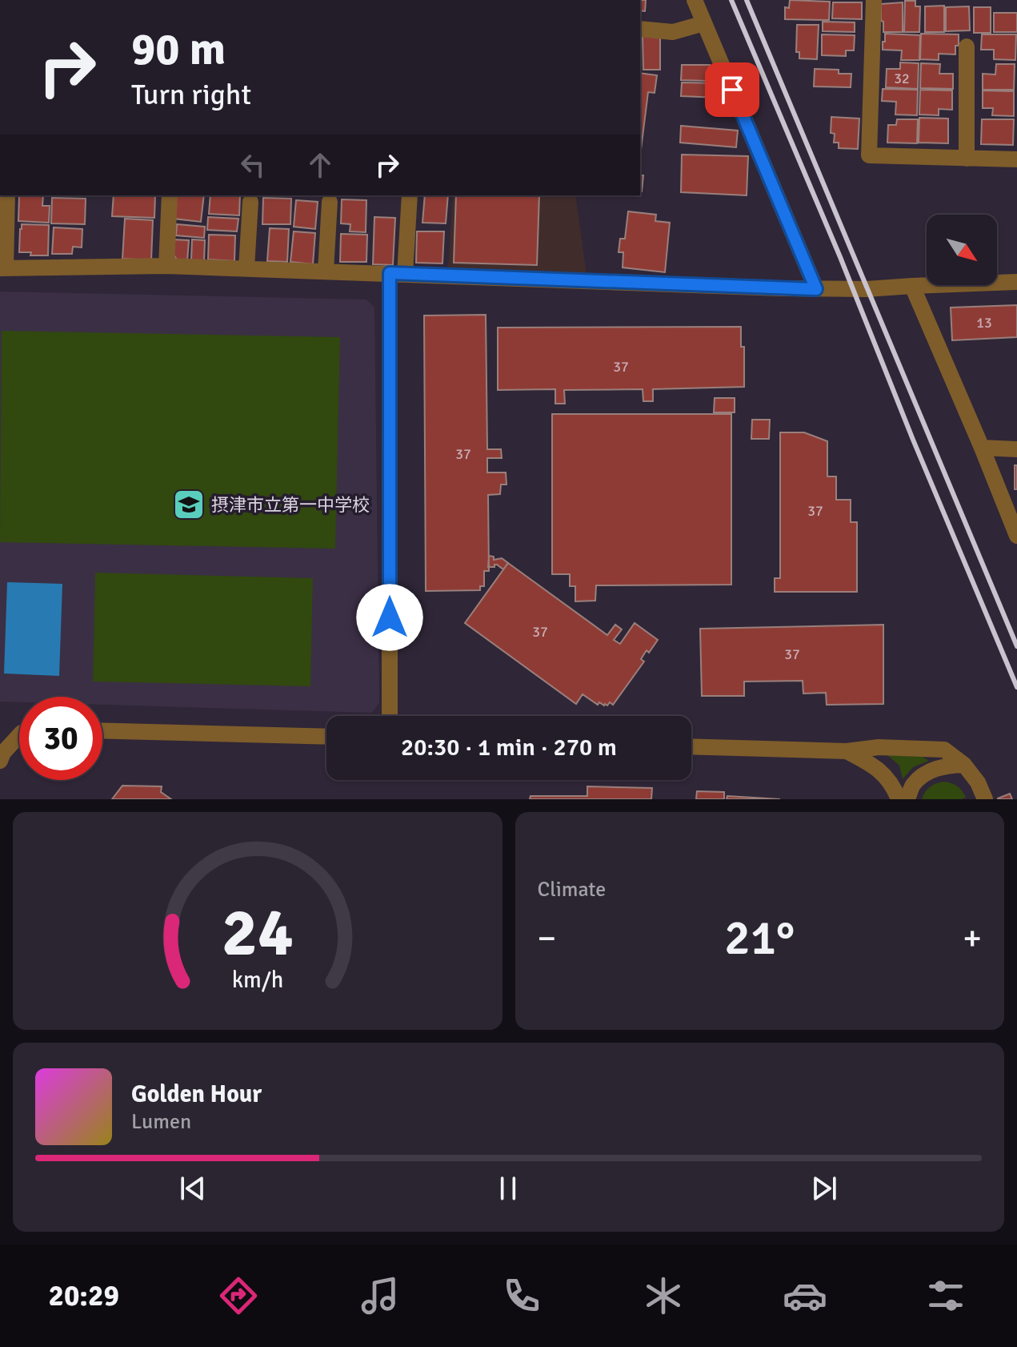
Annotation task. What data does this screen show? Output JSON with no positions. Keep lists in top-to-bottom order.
{
  "places": {
    "school or university": ["摂津市立第一中学校"]
  },
  "house_numbers": [
    "32",
    "13",
    "37",
    "37",
    "37",
    "37",
    "37"
  ],
  "north": "bottom right",
  "page": {
    "turn": ["90 m", "Turn right"],
    "limit": "30",
    "trip": "20:30 · 1 min · 270 m",
    "tile": "Climate",
    "heat": ["−", "21°", "+"],
    "song": ["Golden Hour", "Lumen"],
    "tabs": "20:29",
    "gauge": ["24", "km/h"]
  }
}
